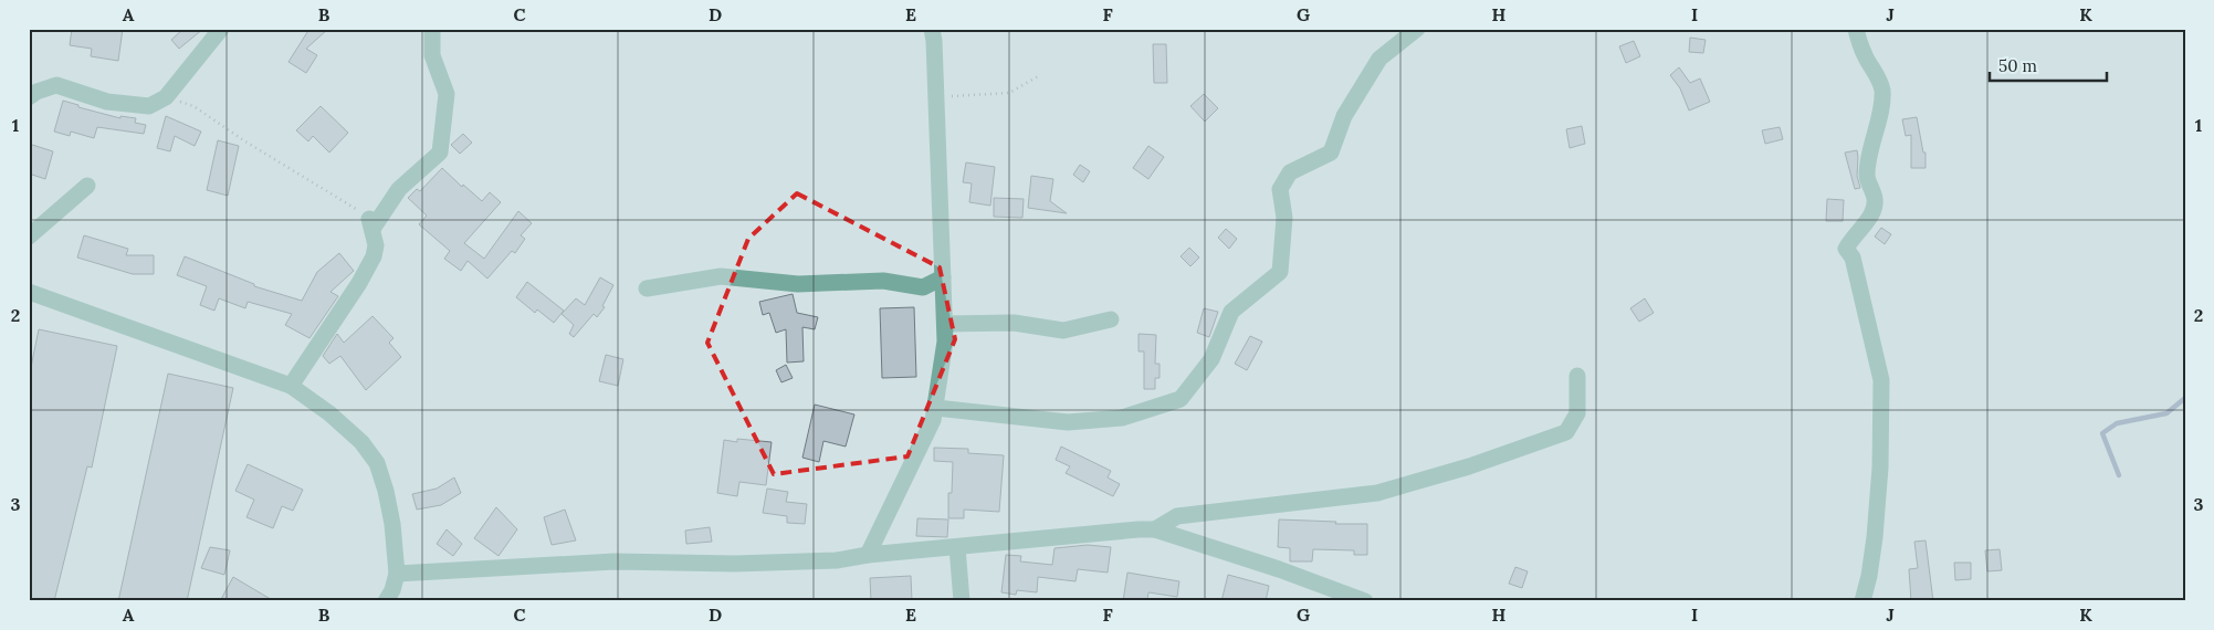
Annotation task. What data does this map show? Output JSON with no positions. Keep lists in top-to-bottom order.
{
  "scale_bar": "50 m",
  "grid": {
    "columns": [
      "A",
      "B",
      "C",
      "D",
      "E",
      "F",
      "G",
      "H",
      "I",
      "J",
      "K"
    ],
    "rows": ["1", "2", "3"]
  }
}
